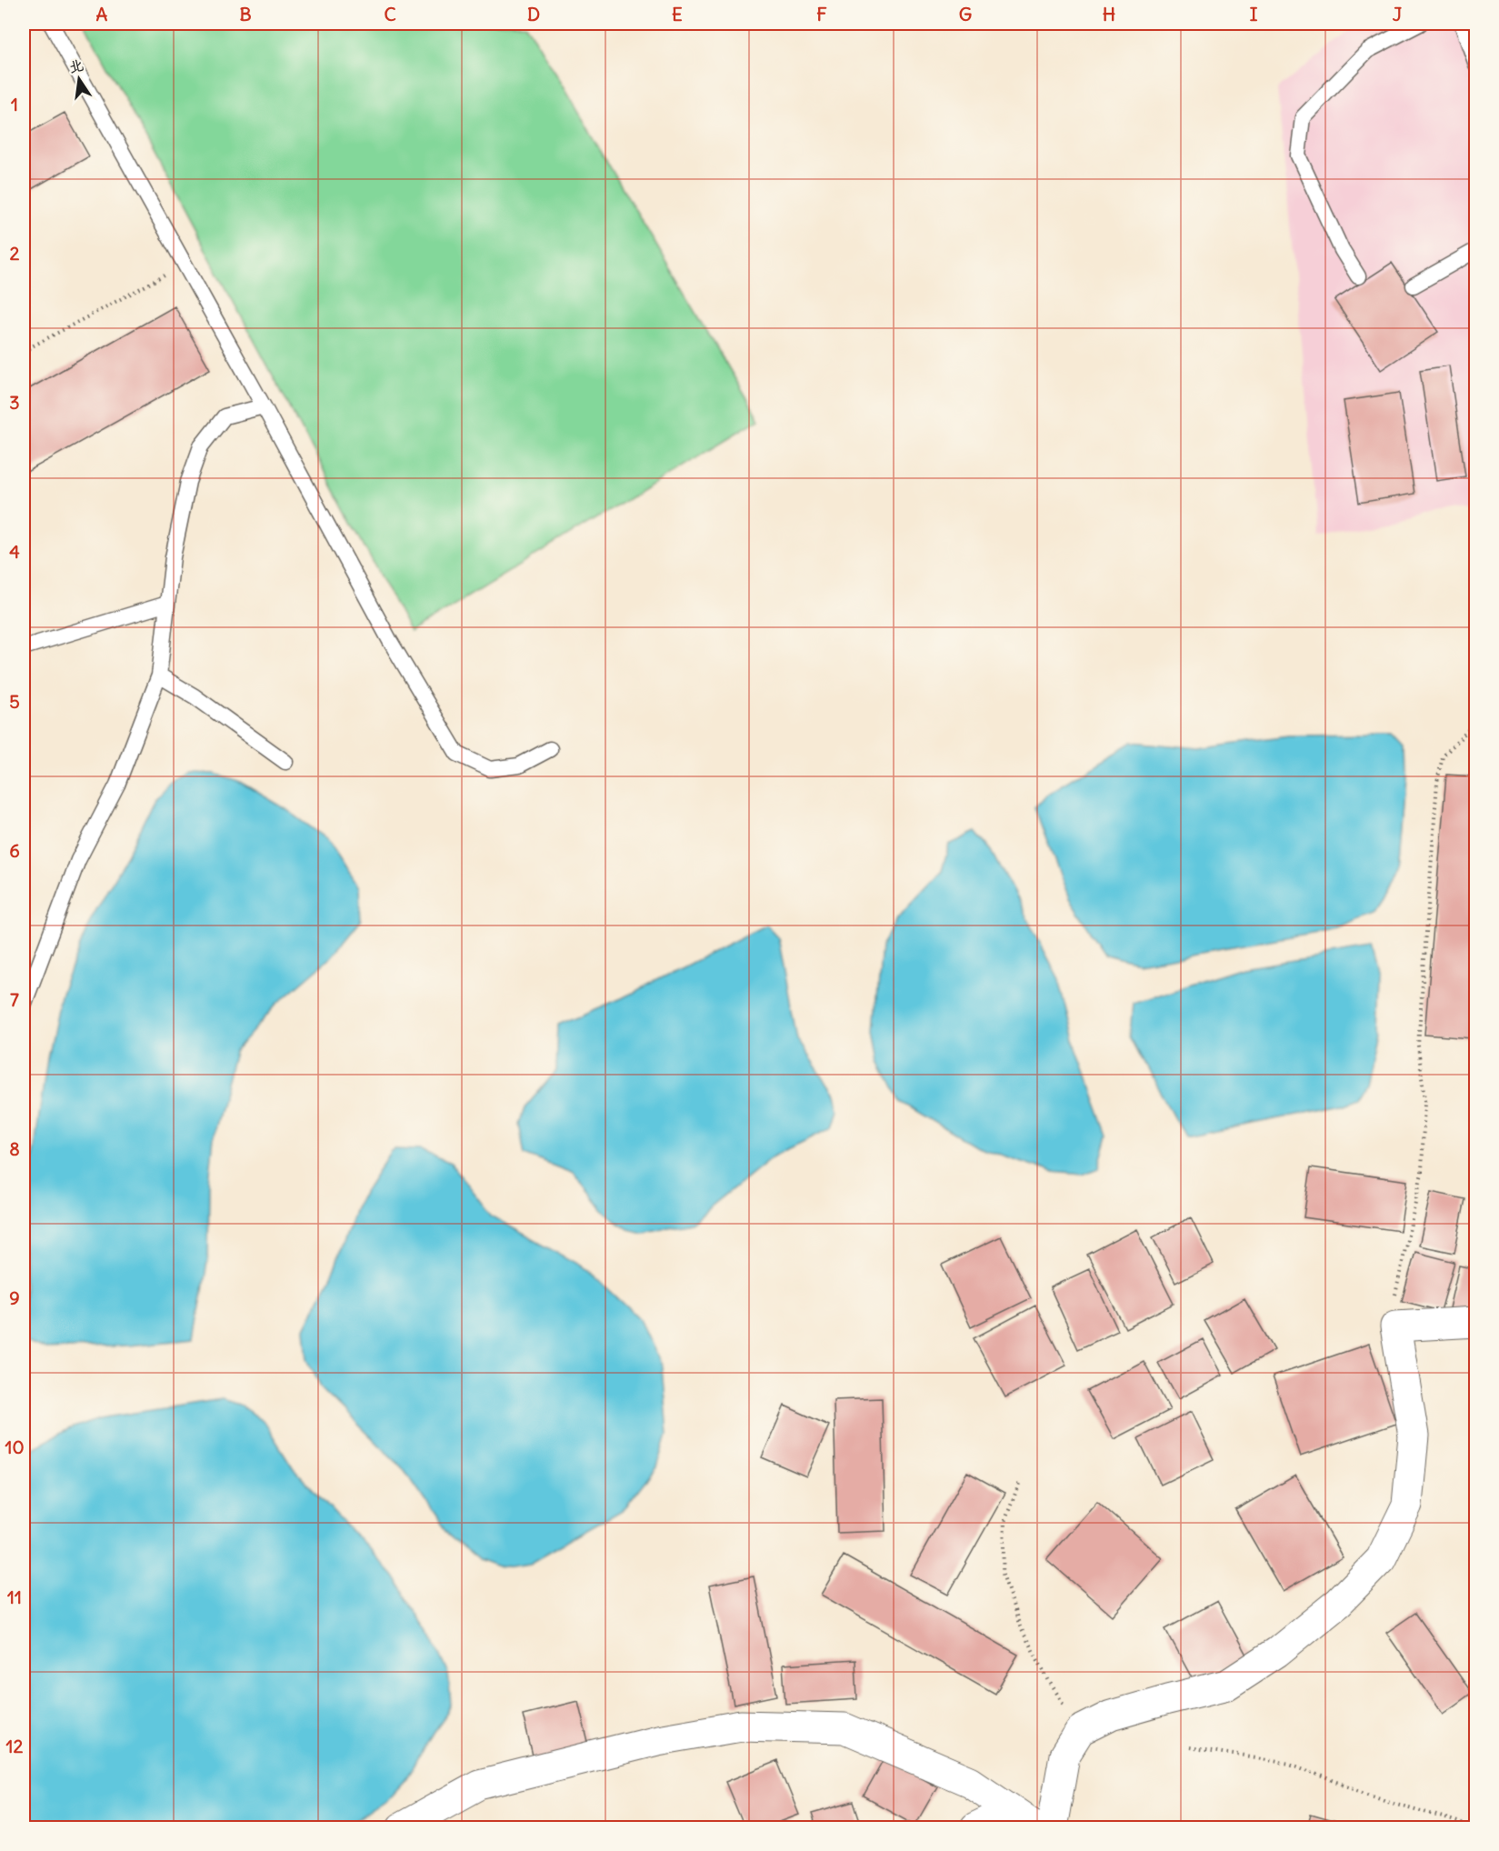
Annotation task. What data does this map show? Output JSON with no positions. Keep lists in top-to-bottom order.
{
  "north": "top",
  "grid": {
    "columns": [
      "A",
      "B",
      "C",
      "D",
      "E",
      "F",
      "G",
      "H",
      "I",
      "J"
    ],
    "rows": [
      "1",
      "2",
      "3",
      "4",
      "5",
      "6",
      "7",
      "8",
      "9",
      "10",
      "11",
      "12"
    ]
  }
}
